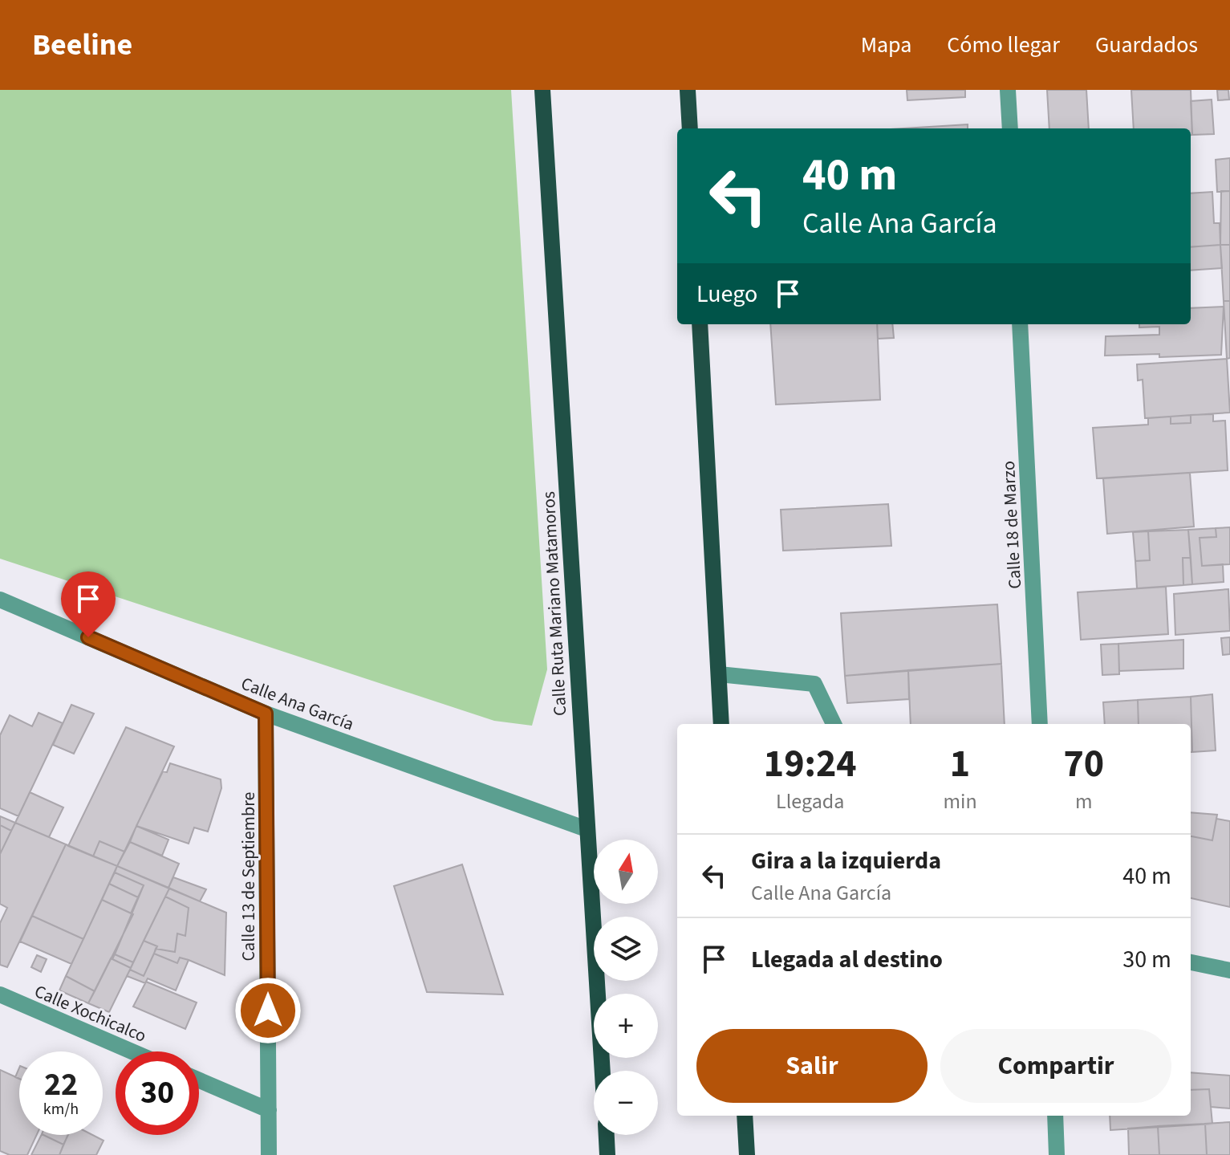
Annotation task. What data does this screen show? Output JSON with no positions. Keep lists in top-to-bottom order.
{
  "streets": {
    "main road": ["Calle Ruta Mariano Matamoros"],
    "street": [
      "Calle 18 de Marzo",
      "Calle Ana García",
      "Calle 13 de Septiembre",
      "Calle Xochicalco"
    ]
  },
  "crossings": [
    ["Calle Ruta Mariano Matamoros", "Calle Ana García"],
    ["Calle Ana García", "Calle 13 de Septiembre"]
  ],
  "north": "top",
  "page": {
    "header": "Beeline",
    "nav": ["Mapa", "Cómo llegar", "Guardados"],
    "turn": ["40 m", "Calle Ana García"],
    "then": "Luego",
    "eta": [
      "19:24",
      "Llegada",
      "1",
      "min",
      "70",
      "m"
    ],
    "list": [
      {
        "name": "Gira a la izquierda",
        "note": "Calle Ana García",
        "value": "40 m"
      },
      {
        "name": "Llegada al destino",
        "value": "30 m"
      }
    ],
    "map_buttons": ["+", "−"],
    "buttons": ["Salir", "Compartir"],
    "speed": "22 km/h",
    "limit": "30"
  }
}
